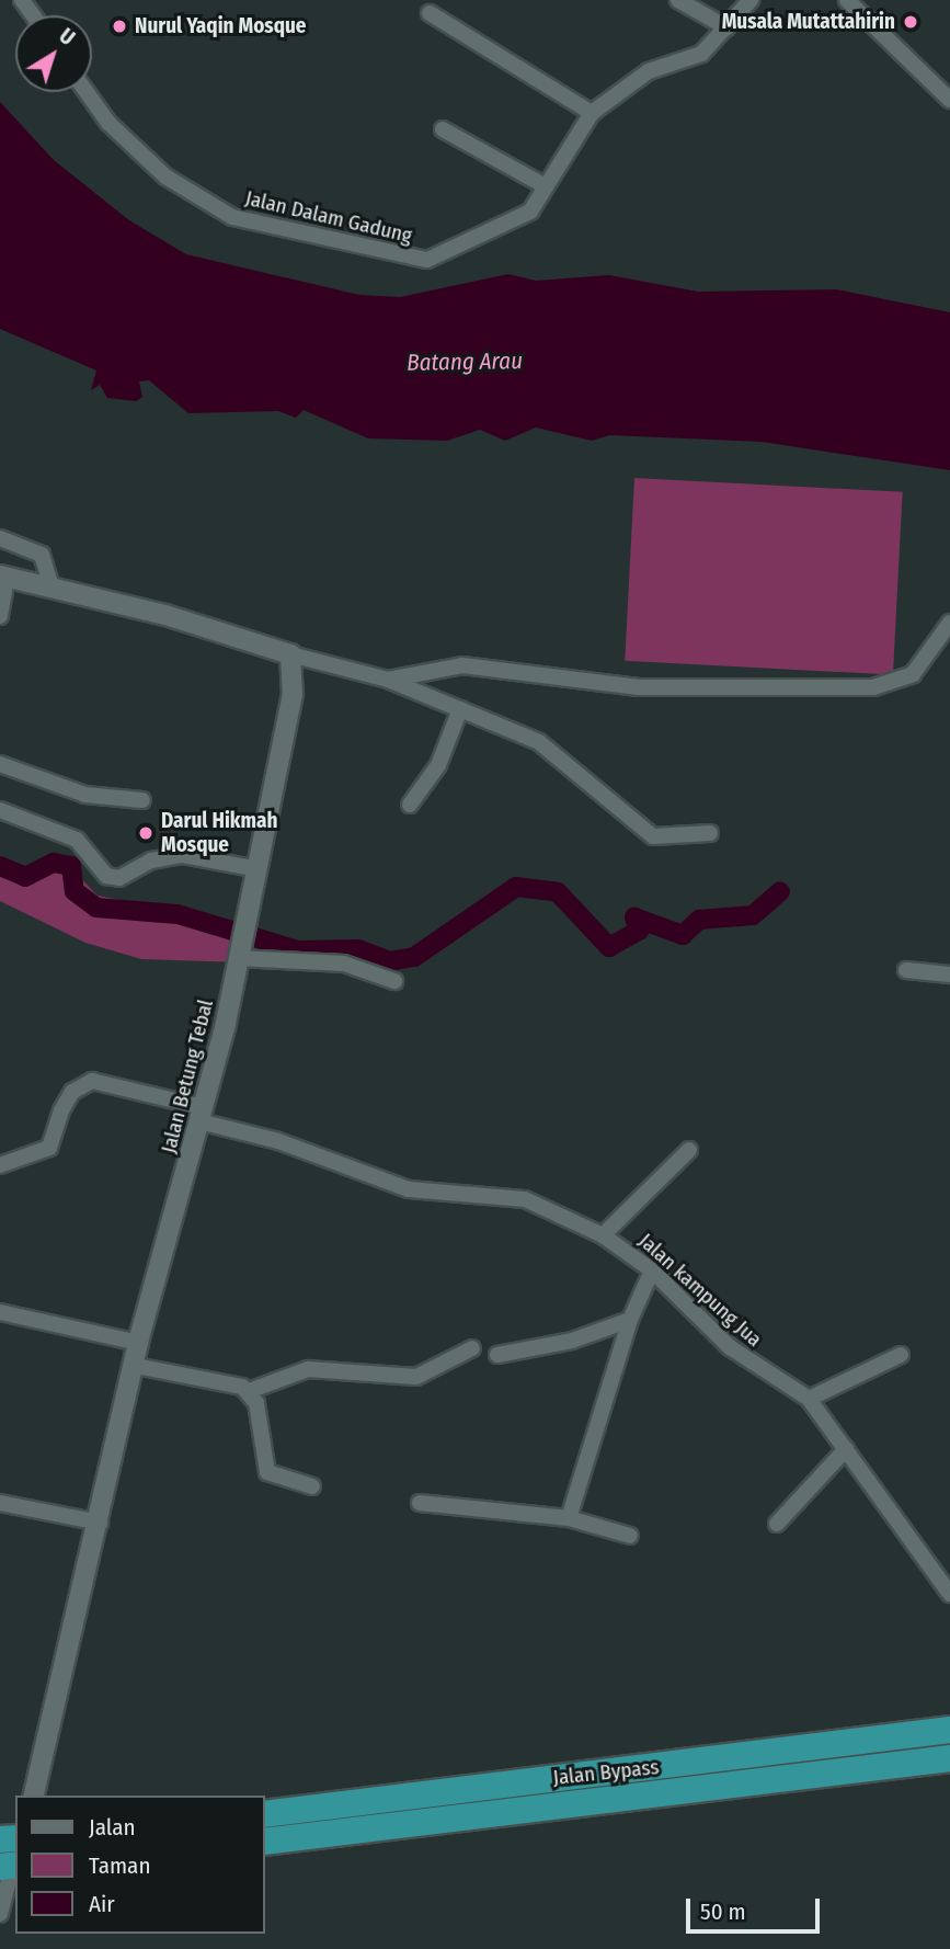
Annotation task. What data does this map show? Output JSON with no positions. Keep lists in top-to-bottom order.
{
  "streets": {
    "highway": ["Jalan Bypass"],
    "street": ["Jalan Dalam Gadung", "Jalan Betung Tebal", "Jalan kampung Jua"]
  },
  "crossings": [
    ["Jalan Betung Tebal", "Jalan kampung Jua"]
  ],
  "water": ["Batang Arau"],
  "places": ["Musala Mutattahirin", "Nurul Yaqin Mosque", "Darul Hikmah Mosque"],
  "legend": ["Jalan", "Taman", "Air"],
  "scale_bar": "50 m",
  "north": "top right"
}
